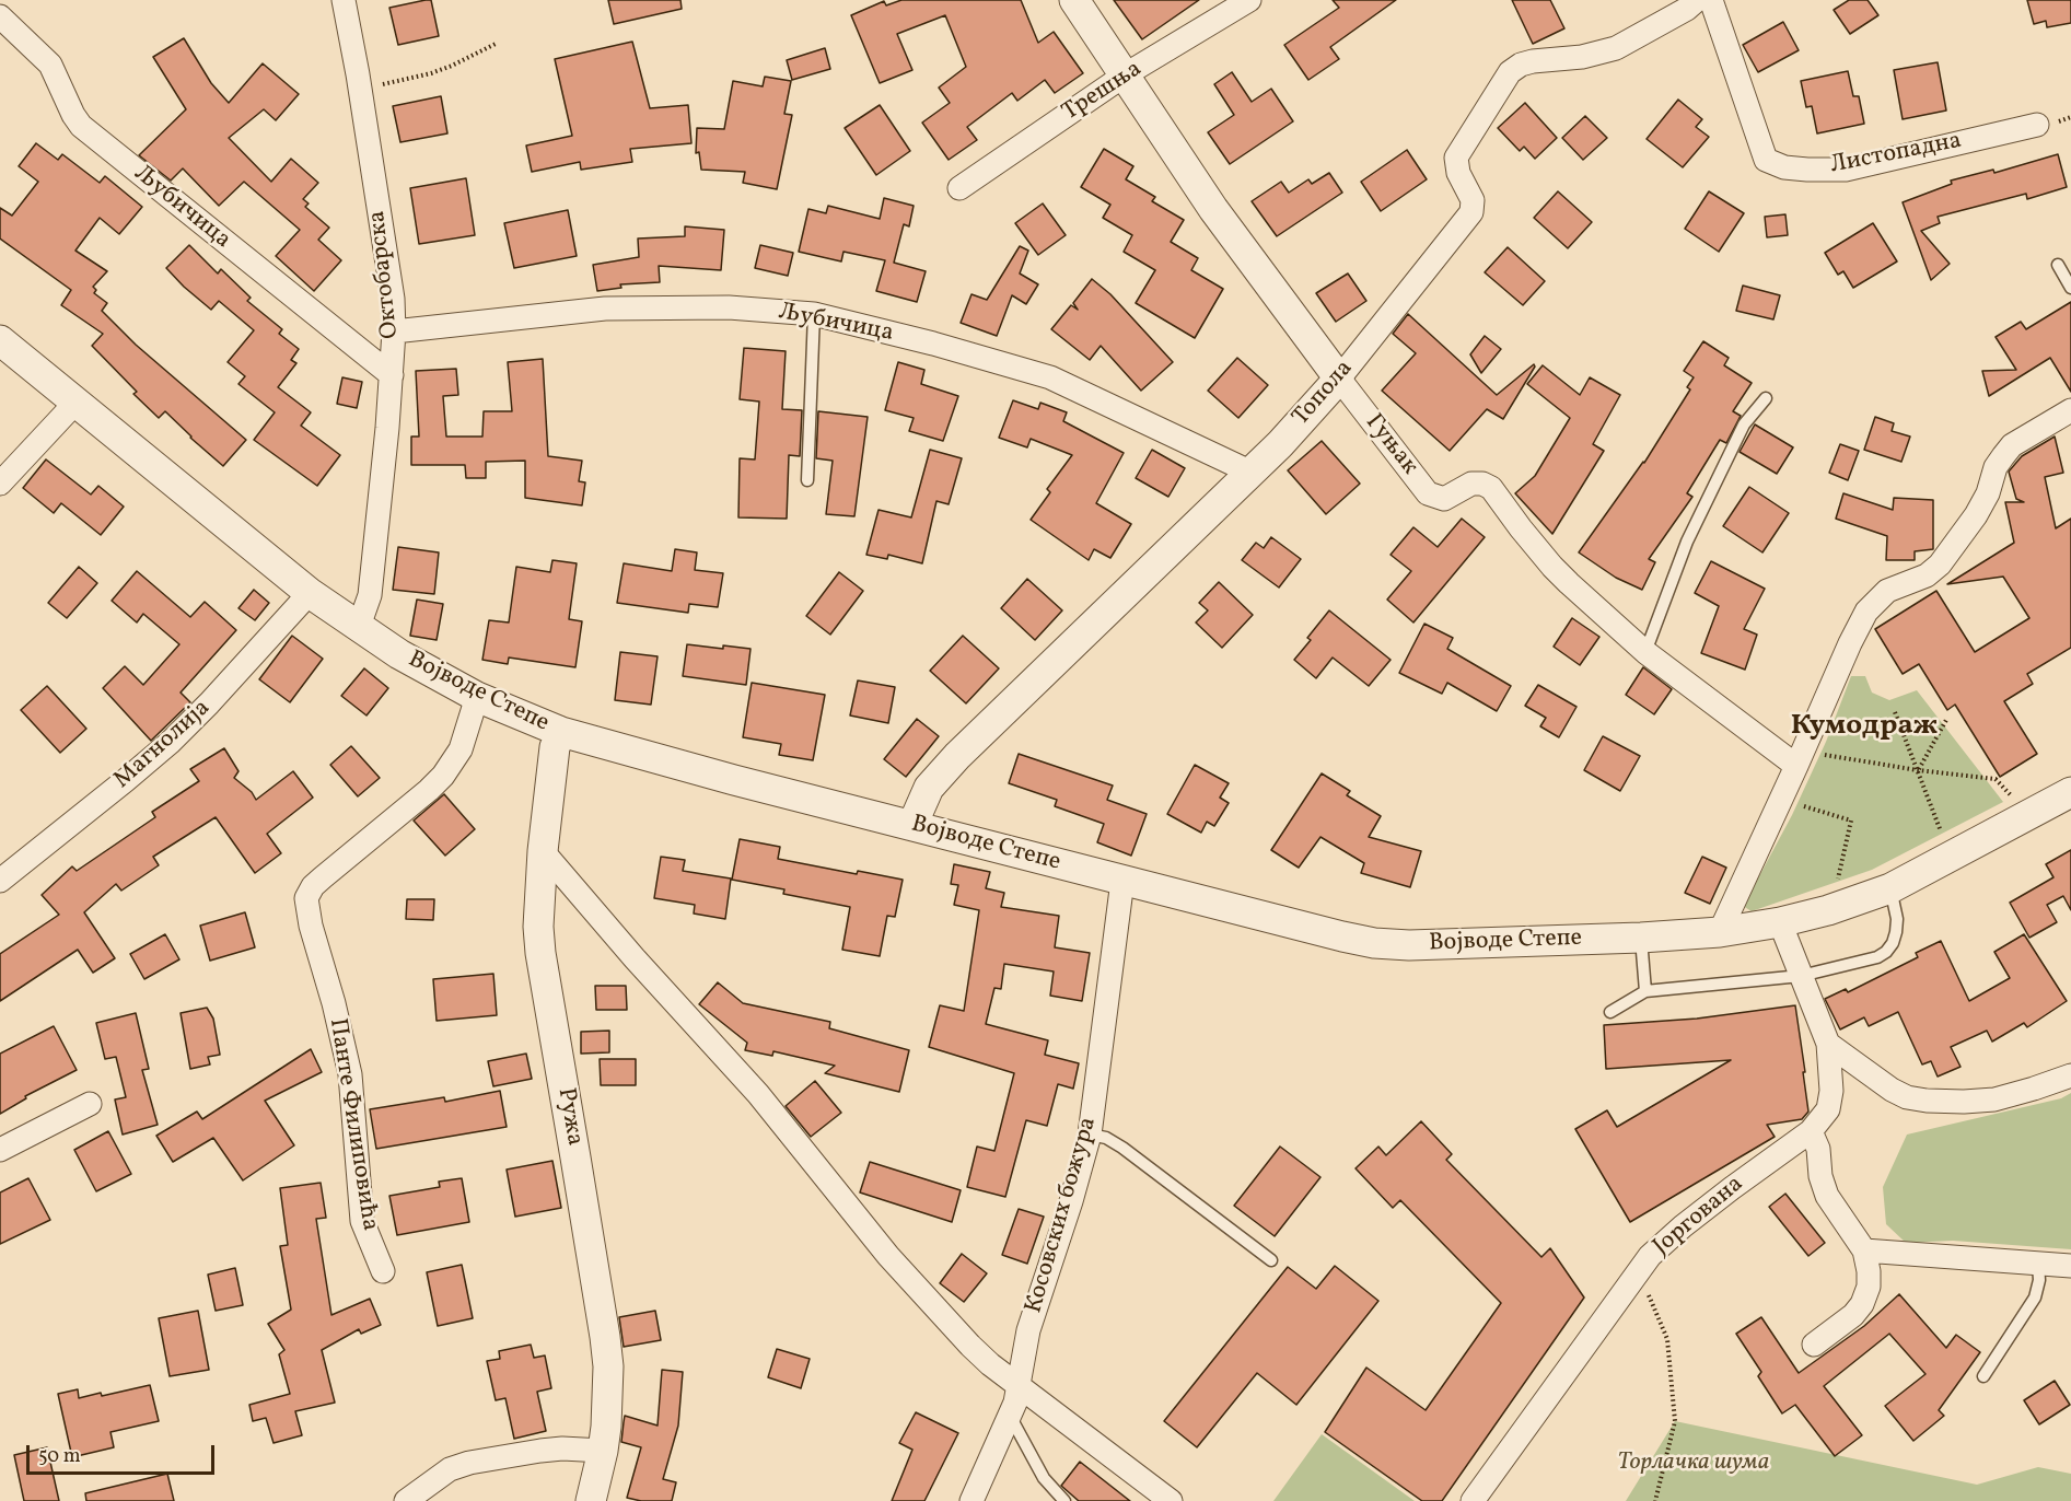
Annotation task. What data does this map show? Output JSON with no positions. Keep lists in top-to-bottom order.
{
  "streets": {
    "street": [
      "Трешња",
      "Листопадна",
      "Љубичица",
      "Октобарска",
      "Топола",
      "Гуњак",
      "Војводе Степе",
      "Магнолија",
      "Ружа",
      "Панте Филиповића",
      "Косовских божура",
      "Јоргована"
    ]
  },
  "crossings": [
    ["Трешња", "Гуњак"],
    ["Љубичица", "Октобарска"],
    ["Љубичица", "Топола"],
    ["Октобарска", "Војводе Степе"],
    ["Топола", "Гуњак"],
    ["Топола", "Војводе Степе"],
    ["Војводе Степе", "Магнолија"],
    ["Војводе Степе", "Ружа"],
    ["Војводе Степе", "Панте Филиповића"],
    ["Војводе Степе", "Косовских божура"],
    ["Војводе Степе", "Јоргована"]
  ],
  "districts": ["Кумодраж"],
  "parks": ["Торлачка шума"],
  "scale_bar": "50 m"
}
